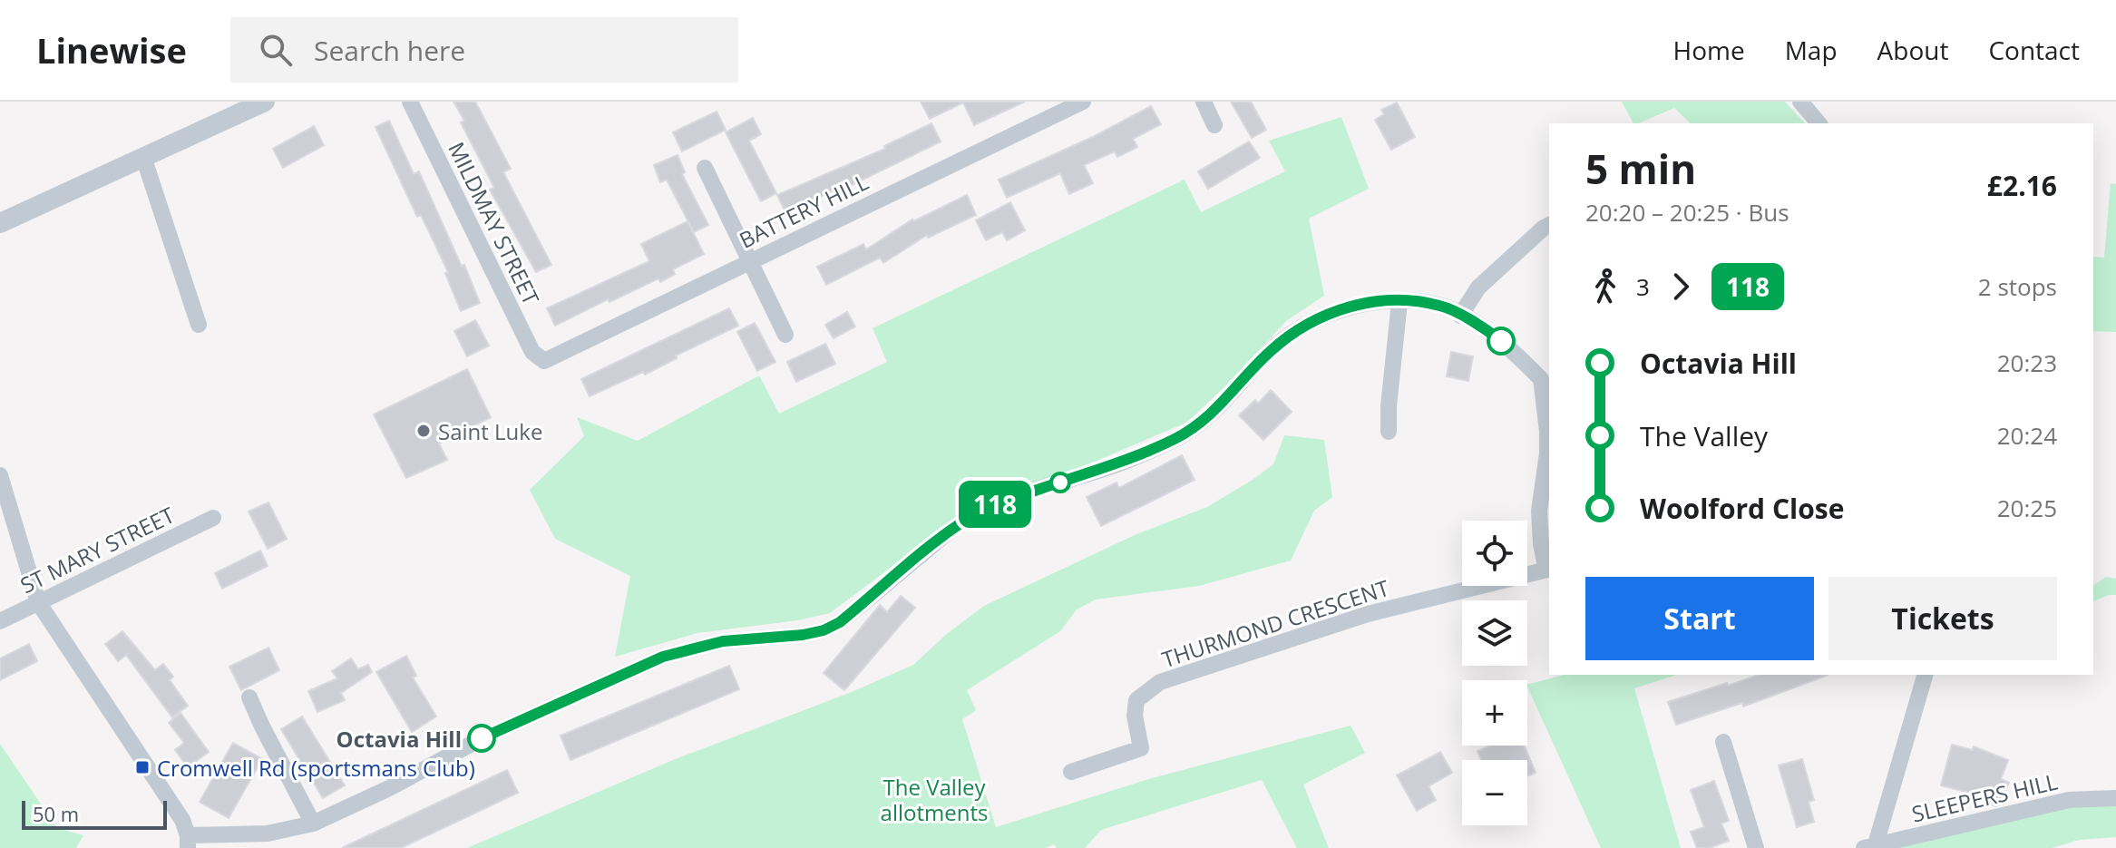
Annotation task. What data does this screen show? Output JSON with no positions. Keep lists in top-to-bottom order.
{
  "streets": {
    "street": [
      "BATTERY HILL",
      "MILDMAY STREET",
      "ST MARY STREET",
      "THURMOND CRESCENT",
      "SLEEPERS HILL"
    ]
  },
  "crossings": [
    ["BATTERY HILL", "MILDMAY STREET"]
  ],
  "parks": ["The Valley allotments"],
  "places": {
    "other": ["Saint Luke", "Octavia Hill"],
    "transit": ["Cromwell Rd (sportsmans Club)"]
  },
  "lines": ["bus line 118"],
  "scale_bar": "50 m",
  "page": {
    "header": "Linewise",
    "search": "Search here",
    "nav": [
      "Home",
      "Map",
      "About",
      "Contact"
    ],
    "on_map": "118",
    "heading": ["5 min", "20:20 – 20:25 · Bus", "£2.16"],
    "legs": ["3", "118", "2 stops"],
    "list": [
      {
        "name": "Octavia Hill",
        "value": "20:23"
      },
      {
        "name": "The Valley",
        "value": "20:24"
      },
      {
        "name": "Woolford Close",
        "value": "20:25"
      }
    ],
    "map_buttons": ["+", "−"],
    "buttons": ["Start", "Tickets"],
    "scale": "50 m"
  }
}
